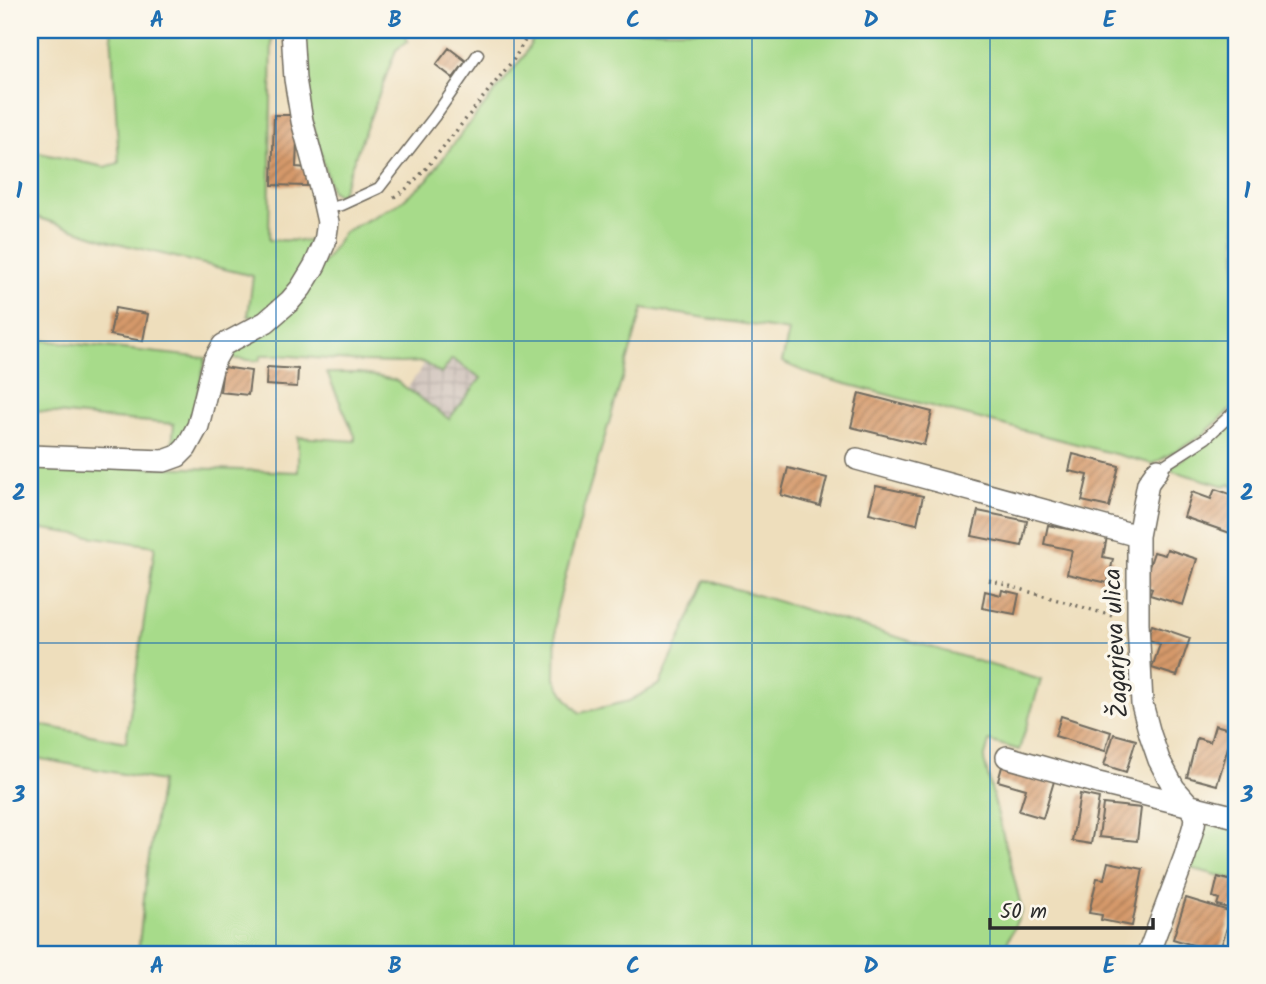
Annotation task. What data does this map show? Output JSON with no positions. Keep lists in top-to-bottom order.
{
  "streets": {
    "street": ["Žagarjeva ulica"]
  },
  "scale_bar": "50 m",
  "grid": {
    "columns": [
      "A",
      "B",
      "C",
      "D",
      "E"
    ],
    "rows": ["1", "2", "3"]
  }
}
